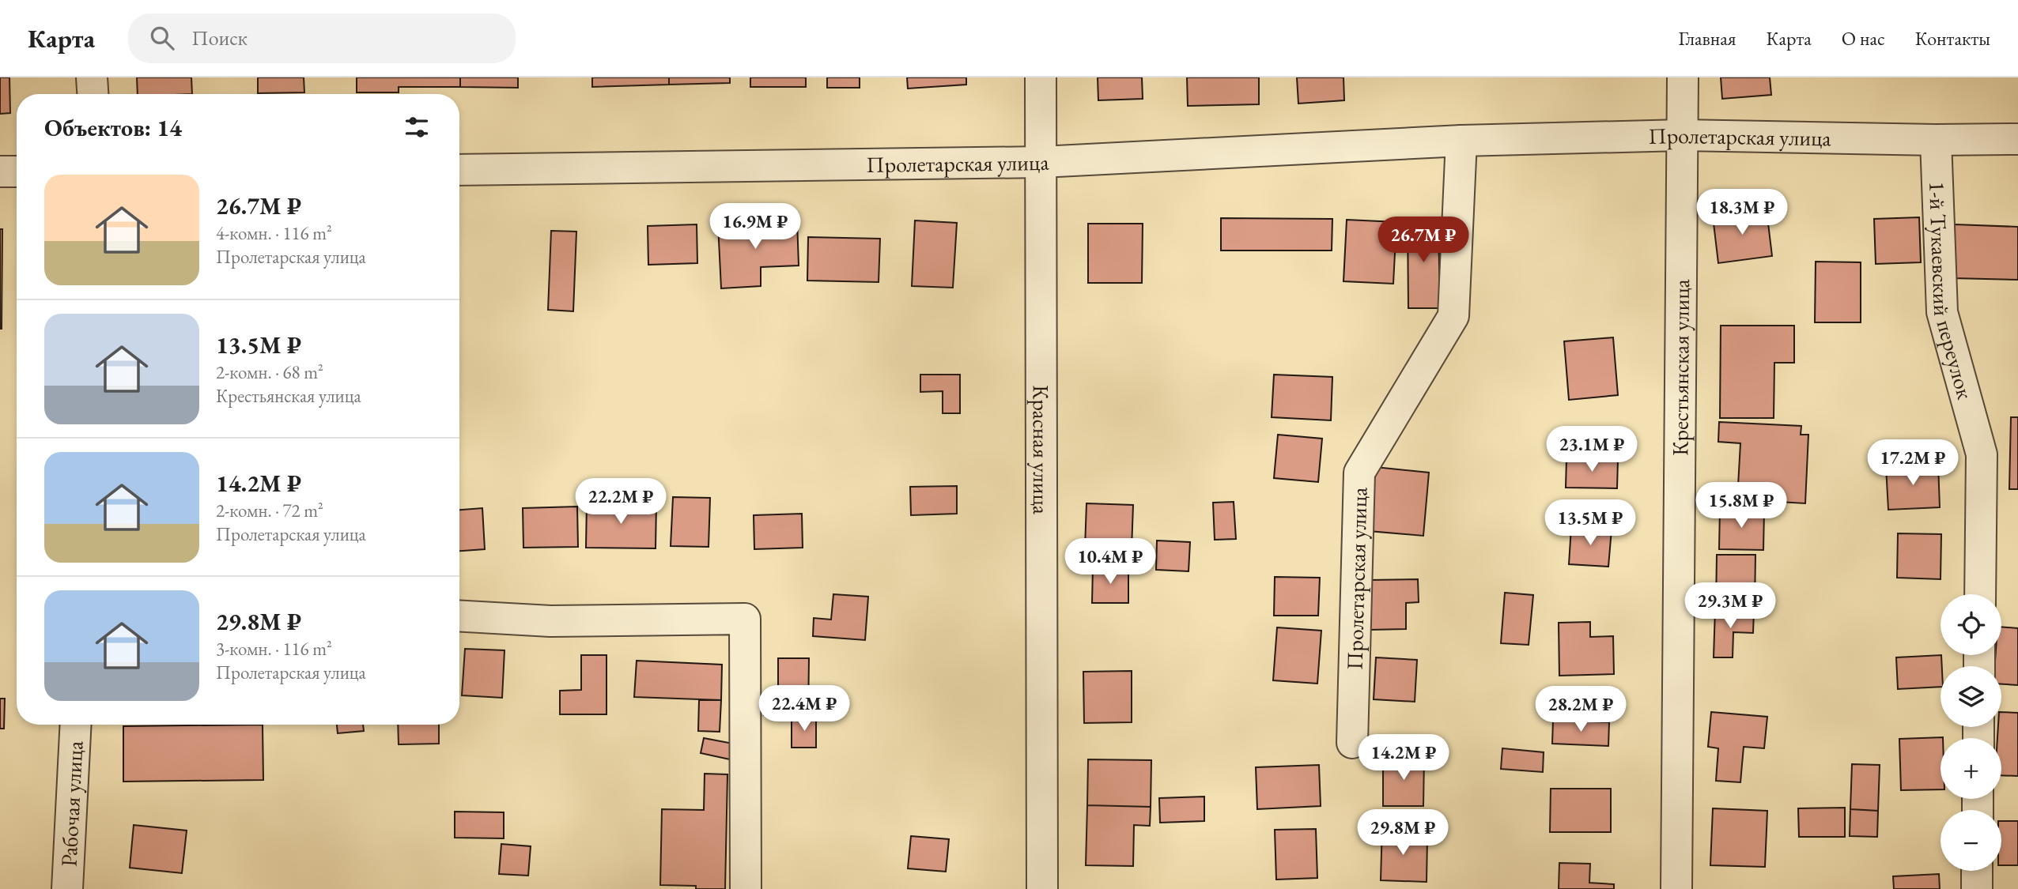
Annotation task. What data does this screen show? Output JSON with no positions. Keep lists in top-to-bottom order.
{
  "streets": {
    "street": [
      "Пролетарская улица",
      "1-й Тукаевский переулок",
      "Крестьянская улица",
      "Красная улица",
      "Рабочая улица"
    ]
  },
  "crossings": [
    ["Пролетарская улица", "1-й Тукаевский переулок"],
    ["Пролетарская улица", "Крестьянская улица"],
    ["Пролетарская улица", "Красная улица"]
  ],
  "page": {
    "header": "Карта",
    "search": "Поиск",
    "nav": [
      "Главная",
      "Карта",
      "О нас",
      "Контакты"
    ],
    "heading": "Объектов: 14",
    "list": [
      {
        "name": "26.7M ₽",
        "note": "4-комн. · 116 m² · Пролетарская улица"
      },
      {
        "name": "13.5M ₽",
        "note": "2-комн. · 68 m² · Крестьянская улица"
      },
      {
        "name": "14.2M ₽",
        "note": "2-комн. · 72 m² · Пролетарская улица"
      },
      {
        "name": "29.8M ₽",
        "note": "3-комн. · 116 m² · Пролетарская улица"
      }
    ],
    "price": [
      "18.3M ₽",
      "16.9M ₽",
      "26.7M ₽",
      "23.1M ₽",
      "17.2M ₽",
      "22.2M ₽",
      "15.8M ₽",
      "13.5M ₽",
      "10.4M ₽",
      "29.3M ₽",
      "22.4M ₽",
      "28.2M ₽",
      "14.2M ₽",
      "29.8M ₽"
    ],
    "map_buttons": ["+", "−"]
  }
}
